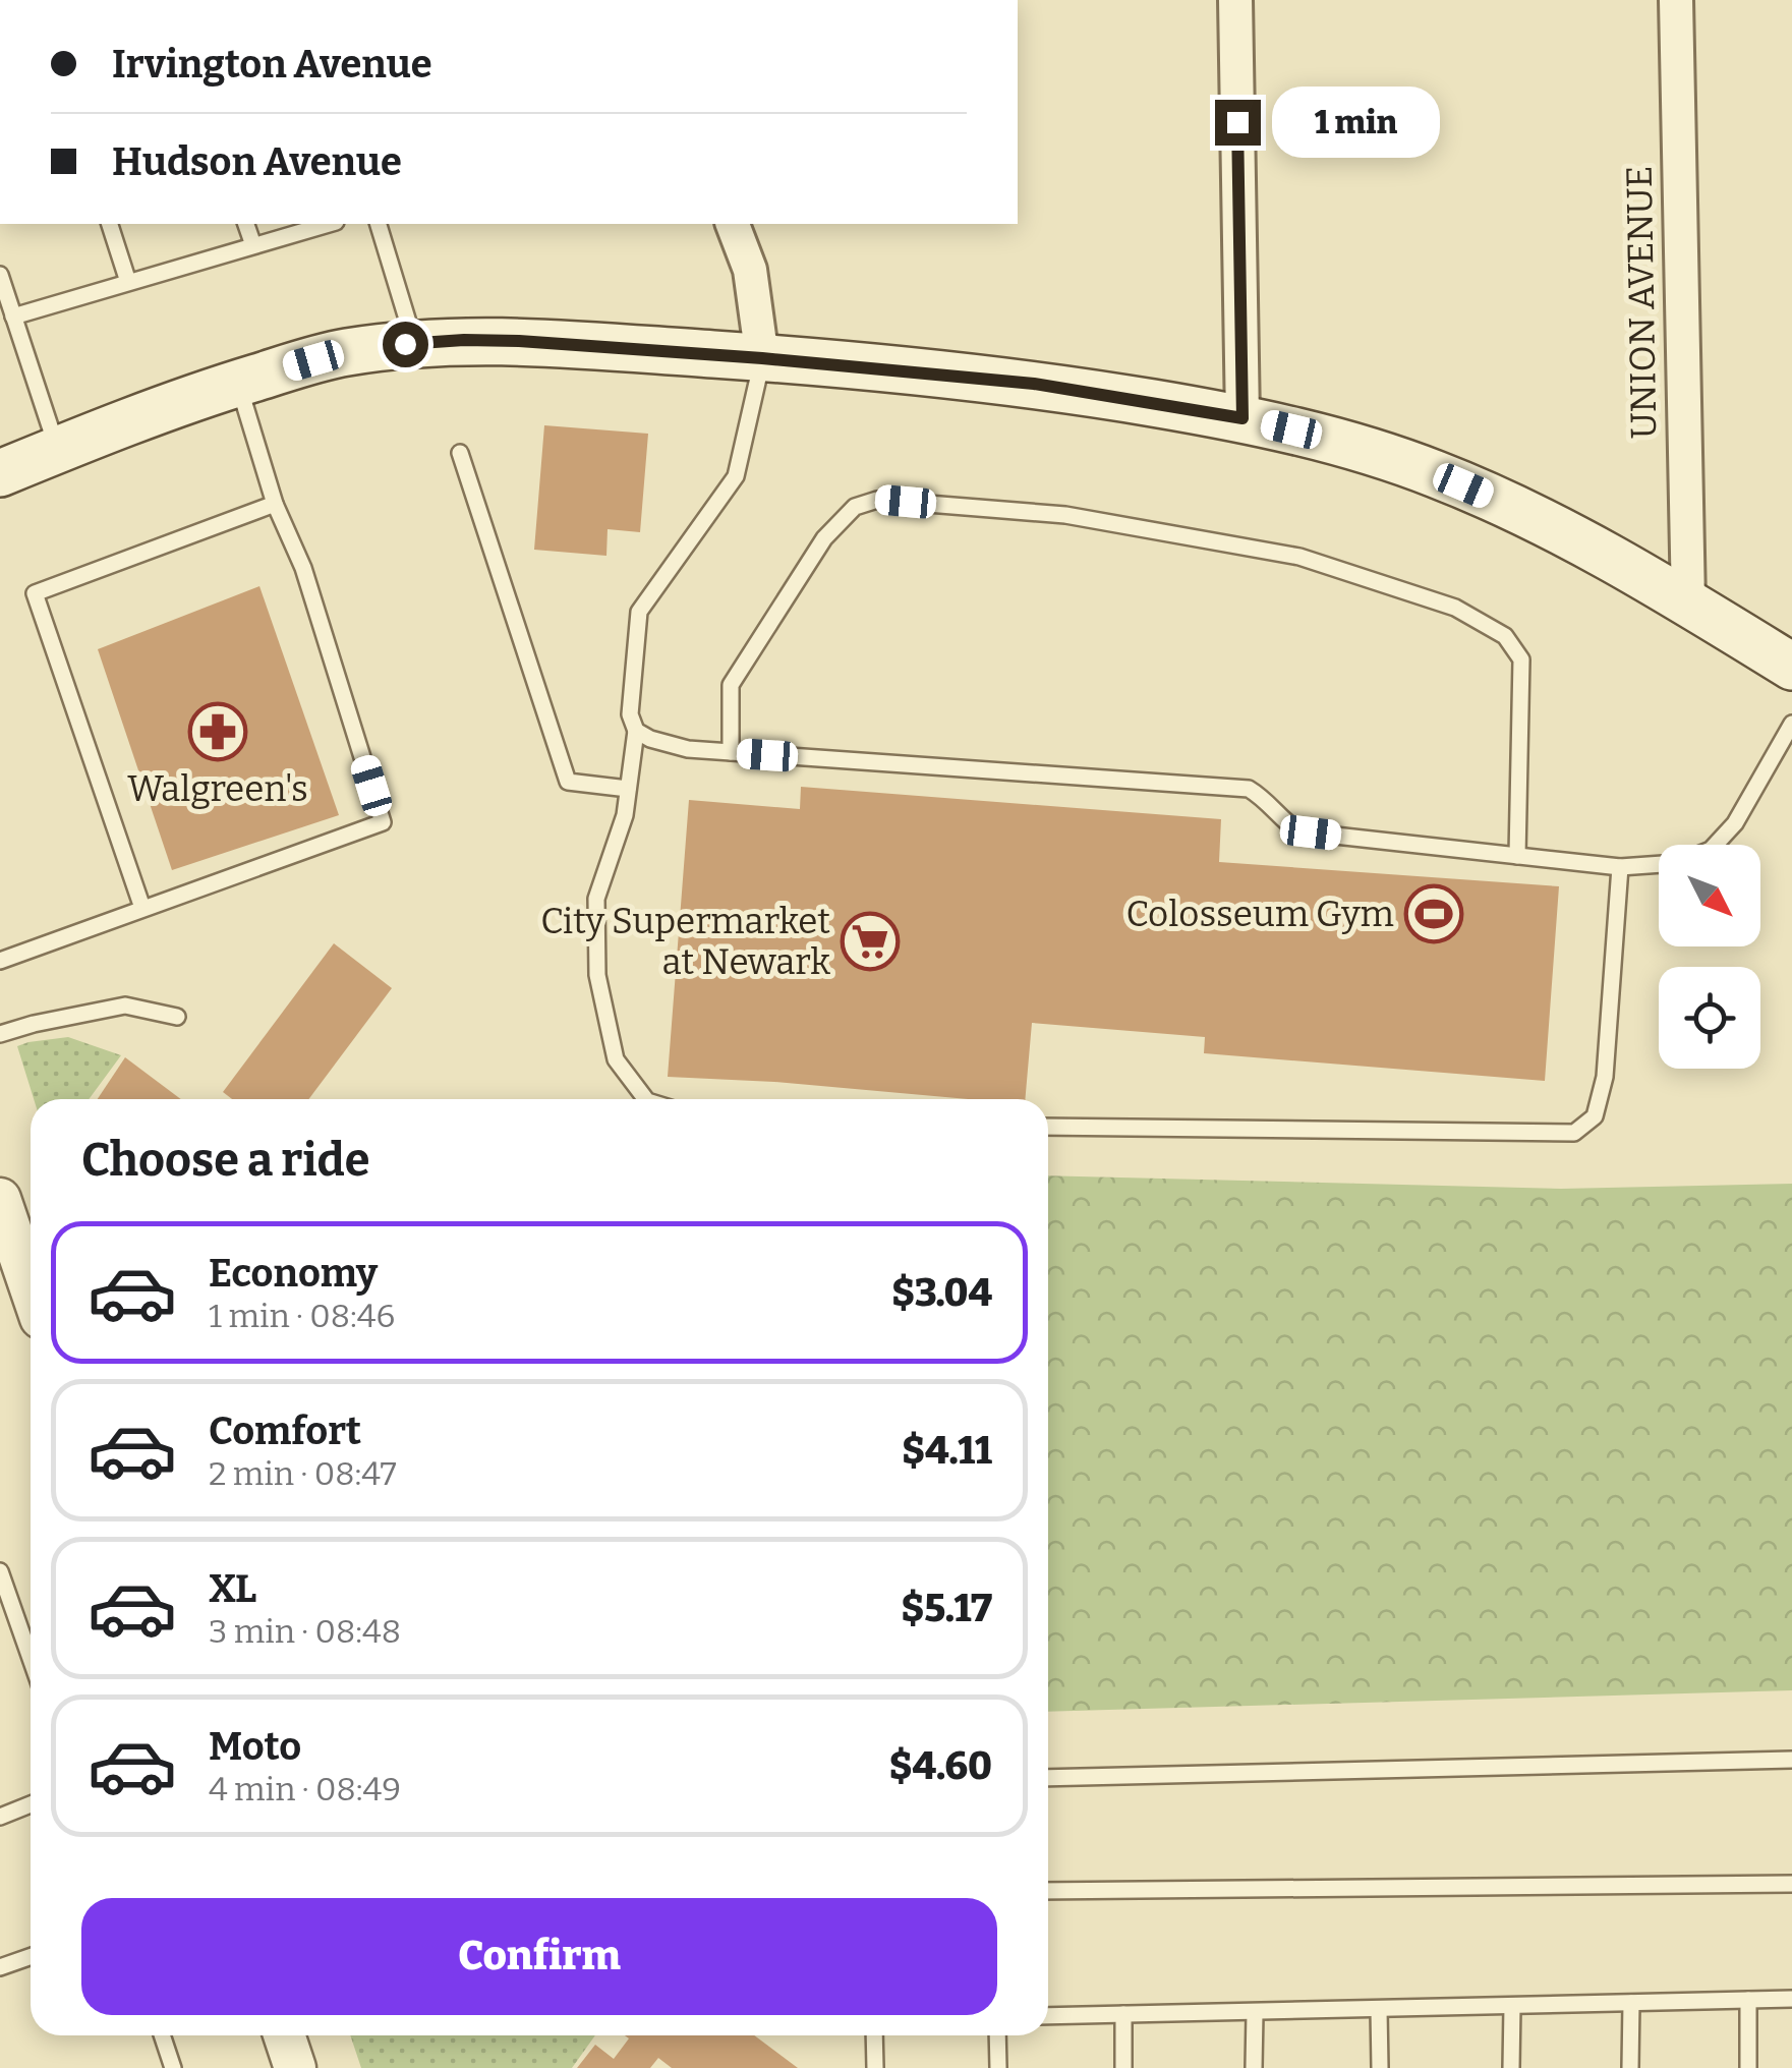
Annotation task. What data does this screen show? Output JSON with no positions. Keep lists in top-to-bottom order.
{
  "streets": {
    "street": ["UNION AVENUE"]
  },
  "places": {
    "pharmacy": ["Walgreen's"],
    "sports": ["Colosseum Gym"],
    "supermarket": ["City Supermarket at Newark"]
  },
  "north": "bottom right",
  "page": {
    "banner": ["Irvington Avenue", "Hudson Avenue"],
    "bubble": "1 min",
    "heading": "Choose a ride",
    "list": [
      {
        "name": "Economy",
        "note": "1 min · 08:46",
        "value": "$3.04"
      },
      {
        "name": "Comfort",
        "note": "2 min · 08:47",
        "value": "$4.11"
      },
      {
        "name": "XL",
        "note": "3 min · 08:48",
        "value": "$5.17"
      },
      {
        "name": "Moto",
        "note": "4 min · 08:49",
        "value": "$4.60"
      }
    ],
    "buttons": "Confirm"
  }
}
